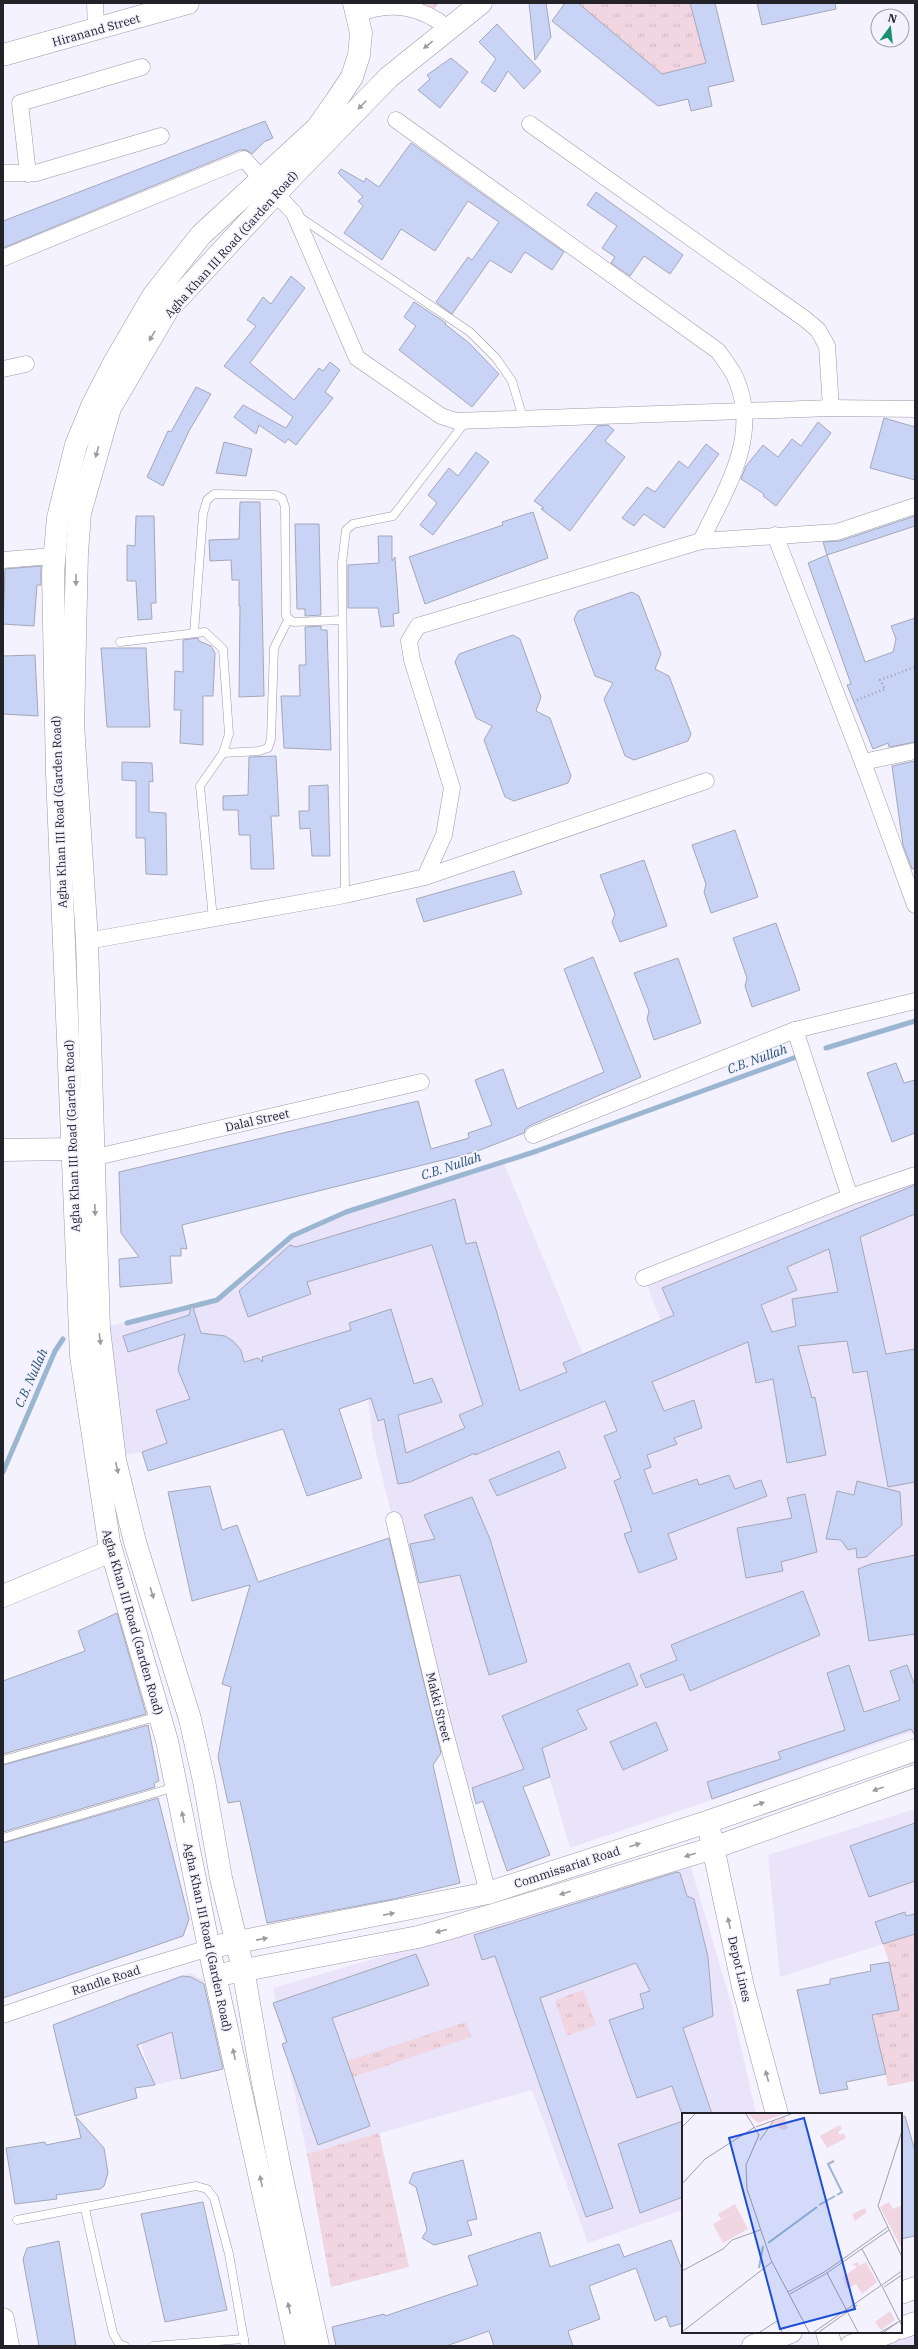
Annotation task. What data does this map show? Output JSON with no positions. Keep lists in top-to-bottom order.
{
  "streets": {
    "main road": [
      "Hiranand Street",
      "Agha Khan III Road (Garden Road)",
      "Commissariat Road",
      "Depot Lines"
    ],
    "street": ["Dalal Street", "Makki Street", "Randle Road"]
  },
  "crossings": [
    ["Agha Khan III Road (Garden Road)", "Dalal Street"],
    ["Agha Khan III Road (Garden Road)", "Commissariat Road"],
    ["Agha Khan III Road (Garden Road)", "Randle Road"],
    ["Makki Street", "Commissariat Road"],
    ["Commissariat Road", "Depot Lines"],
    ["Commissariat Road", "Randle Road"]
  ],
  "one_way": ["Depot Lines"],
  "water": ["C.B. Nullah"],
  "north": "top"
}
